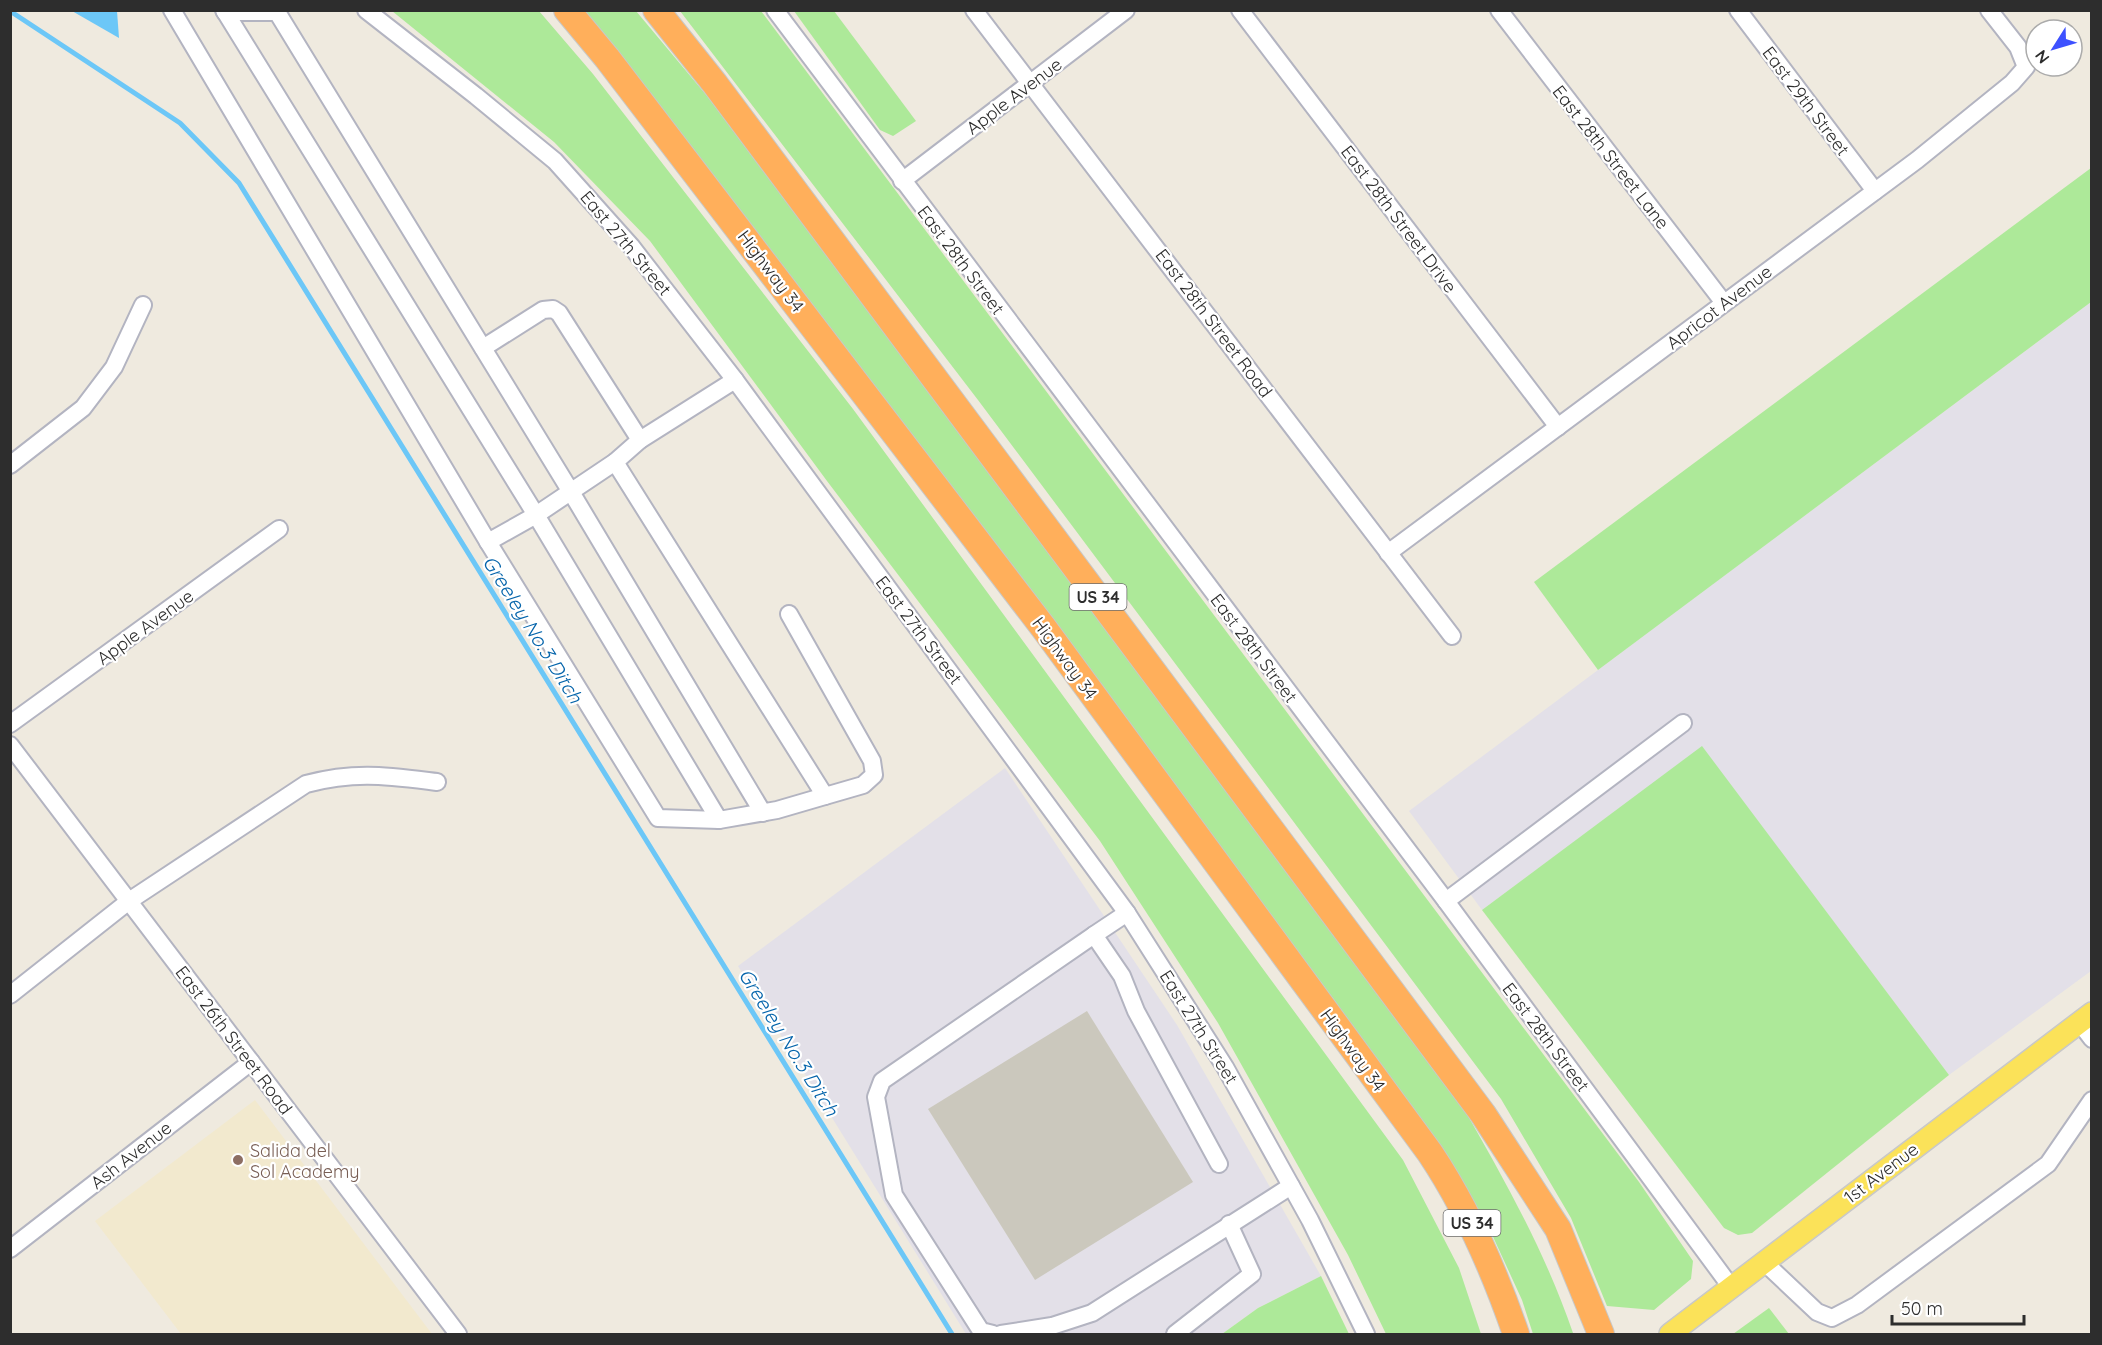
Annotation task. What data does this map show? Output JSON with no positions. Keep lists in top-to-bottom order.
{
  "streets": {
    "highway": ["Highway 34", "US 34"],
    "main road": ["1st Avenue"],
    "street": [
      "Apple Avenue",
      "East 29th Street",
      "East 28th Street Lane",
      "East 28th Street Drive",
      "East 27th Street",
      "East 28th Street",
      "Apricot Avenue",
      "East 28th Street Road",
      "East 26th Street Road",
      "Ash Avenue"
    ]
  },
  "crossings": [
    ["Apple Avenue", "East 28th Street"],
    ["Apple Avenue", "East 28th Street Road"],
    ["East 29th Street", "Apricot Avenue"],
    ["East 28th Street Lane", "Apricot Avenue"],
    ["East 28th Street Drive", "Apricot Avenue"],
    ["East 28th Street", "1st Avenue"],
    ["Apricot Avenue", "East 28th Street Road"],
    ["East 26th Street Road", "Ash Avenue"]
  ],
  "water": ["Greeley No.3 Ditch"],
  "places": ["Salida del Sol Academy"],
  "scale_bar": "50 m",
  "north": "bottom left"
}
